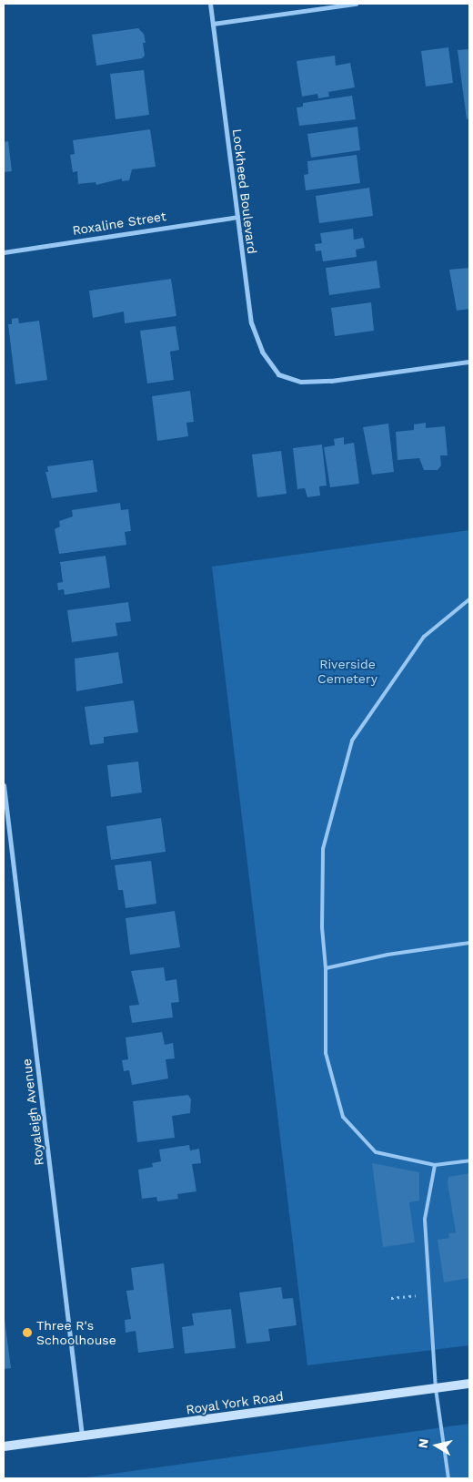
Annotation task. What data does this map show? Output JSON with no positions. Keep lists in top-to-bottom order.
{
  "streets": {
    "main road": ["Royal York Road"],
    "street": ["Lockheed Boulevard", "Roxaline Street", "Royaleigh Avenue"]
  },
  "crossings": [
    ["Lockheed Boulevard", "Roxaline Street"],
    ["Royaleigh Avenue", "Royal York Road"]
  ],
  "parks": ["Riverside Cemetery"],
  "places": ["Three R's Schoolhouse"],
  "north": "left"
}
